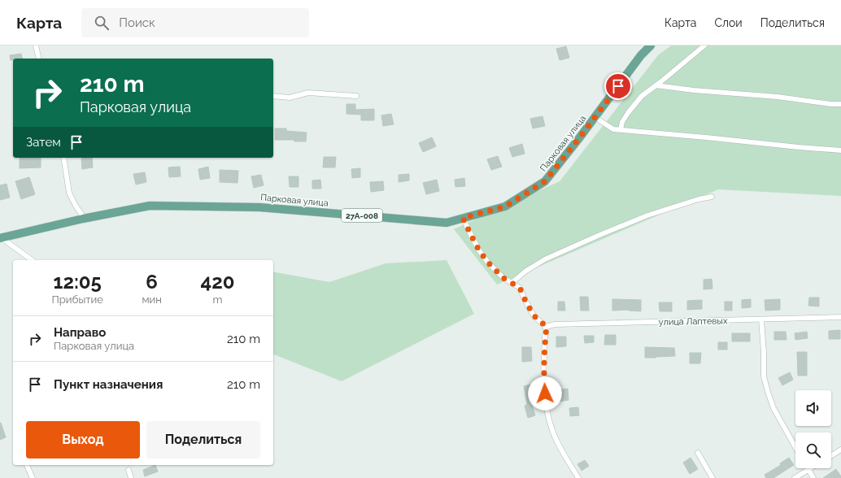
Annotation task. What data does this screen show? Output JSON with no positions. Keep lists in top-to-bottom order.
{
  "streets": {
    "main road": ["Парковая улица", "27А-008"],
    "street": ["улица Лаптевых"]
  },
  "page": {
    "header": "Карта",
    "search": "Поиск",
    "nav": ["Карта", "Слои", "Поделиться"],
    "turn": ["210 m", "Парковая улица"],
    "then": "Затем",
    "eta": [
      "12:05",
      "Прибытие",
      "6",
      "мин",
      "420",
      "m"
    ],
    "list": [
      {
        "name": "Направо",
        "note": "Парковая улица",
        "value": "210 m"
      },
      {
        "name": "Пункт назначения",
        "value": "210 m"
      }
    ],
    "buttons": ["Выход", "Поделиться"]
  }
}
